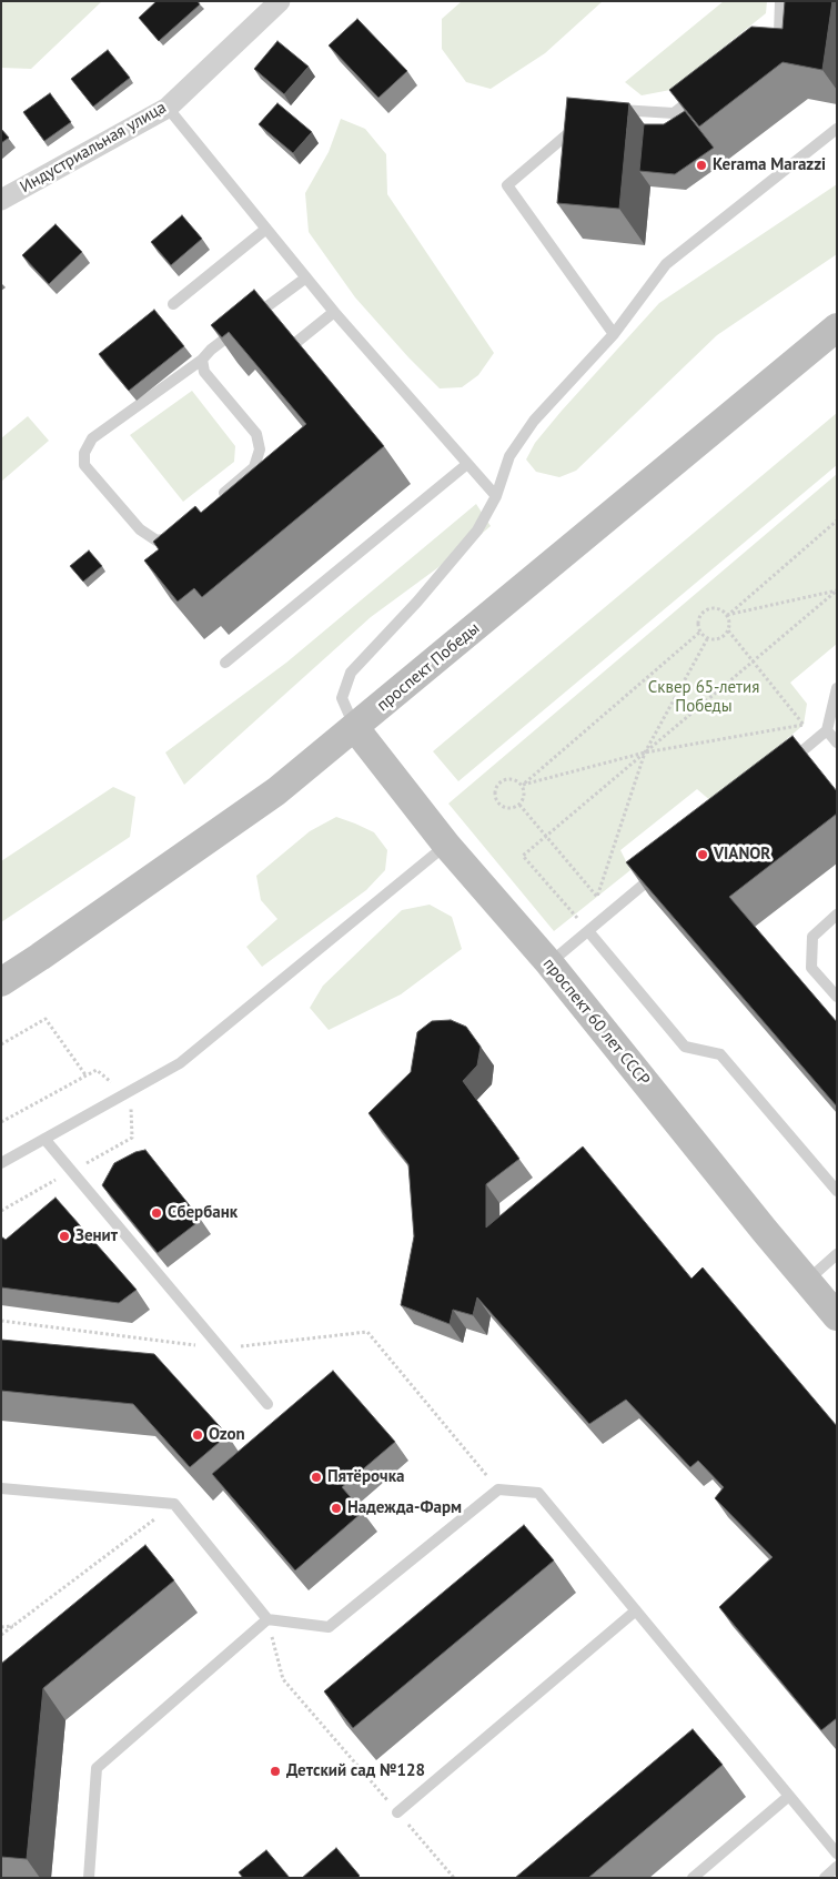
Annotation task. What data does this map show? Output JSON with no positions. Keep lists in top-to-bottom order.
{
  "streets": {
    "main road": ["проспект Победы", "проспект 60 лет СССР"],
    "street": ["Индустриальная улица"]
  },
  "crossings": [
    ["проспект Победы", "проспект 60 лет СССР"]
  ],
  "parks": ["Сквер 65-летия Победы"],
  "places": [
    "Kerama Marazzi",
    "VIANOR",
    "Сбербанк",
    "Зенит",
    "Ozon",
    "Пятёрочка",
    "Надежда-Фарм",
    "Детский сад №128"
  ]
}
